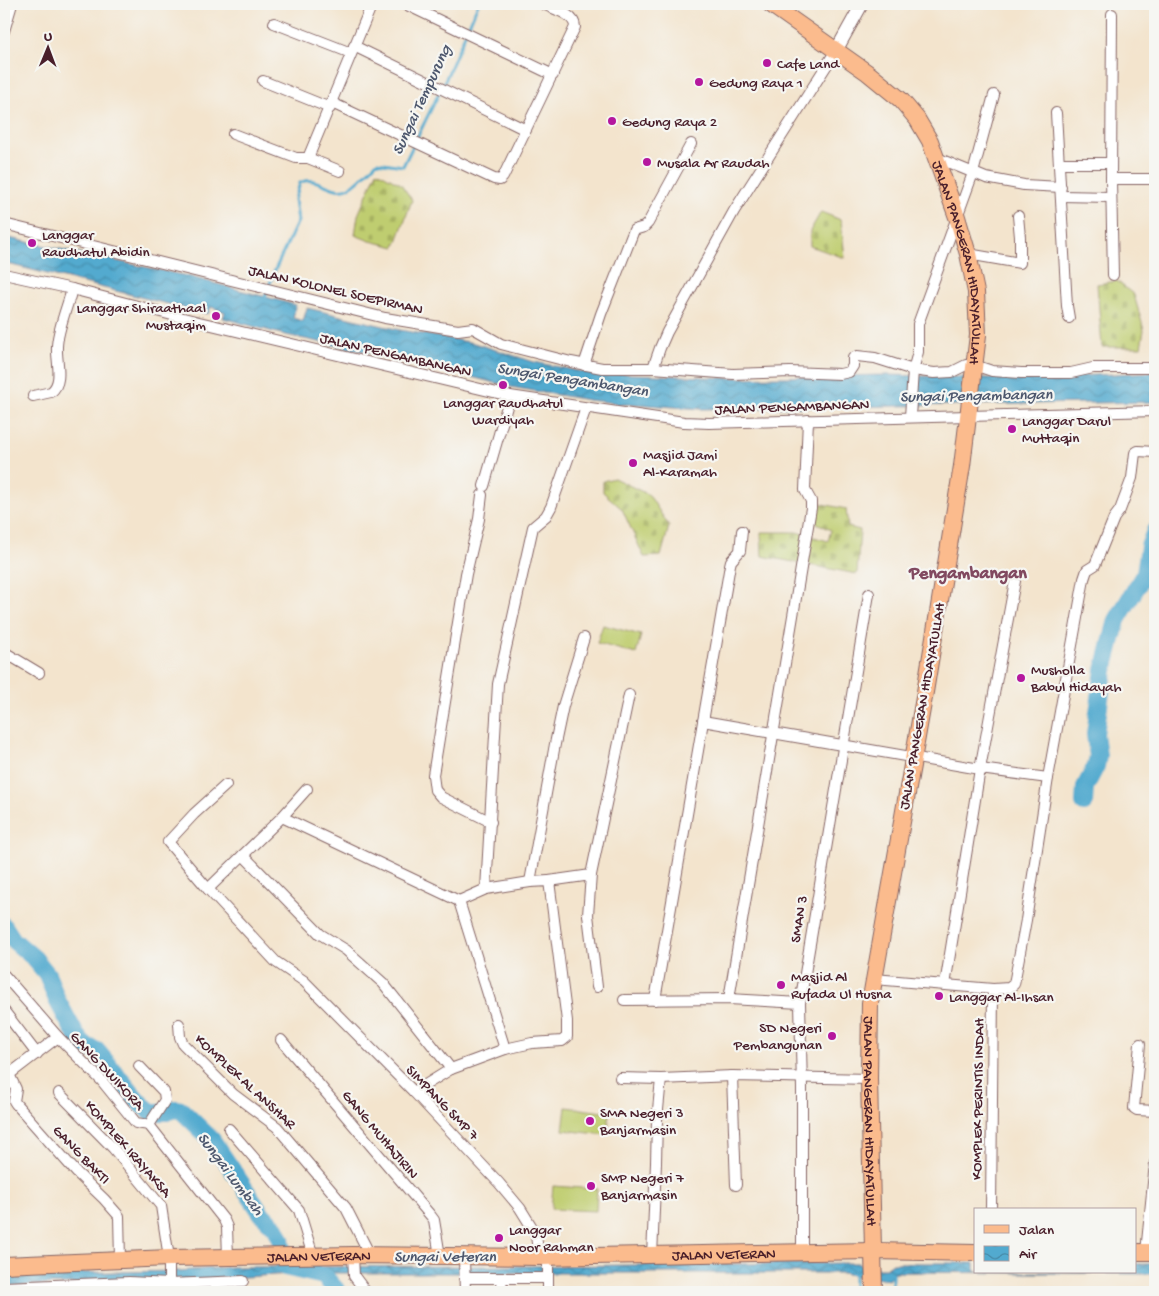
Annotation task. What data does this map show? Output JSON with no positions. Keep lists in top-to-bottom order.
{
  "streets": {
    "main road": ["JALAN PANGERAN HIDAYATULLAH", "JALAN VETERAN"],
    "street": [
      "JALAN KOLONEL SOEPIRMAN",
      "JALAN PENGAMBANGAN",
      "SMAN 3",
      "GANG DWIKORA",
      "KOMPLEK AL ANSHAR",
      "KOMPLEK PERINTIS INDAH",
      "SIMPANG SMP 7",
      "GANG MUHAJIRIN",
      "KOMPLEK IRAYAKSA",
      "GANG BAKTI"
    ]
  },
  "crossings": [
    ["JALAN PANGERAN HIDAYATULLAH", "JALAN KOLONEL SOEPIRMAN"],
    ["JALAN PANGERAN HIDAYATULLAH", "JALAN PENGAMBANGAN"],
    ["JALAN PANGERAN HIDAYATULLAH", "JALAN VETERAN"],
    ["SMAN 3", "JALAN VETERAN"],
    ["GANG DWIKORA", "JALAN VETERAN"],
    ["KOMPLEK AL ANSHAR", "JALAN VETERAN"],
    ["SIMPANG SMP 7", "JALAN VETERAN"],
    ["GANG MUHAJIRIN", "JALAN VETERAN"],
    ["KOMPLEK IRAYAKSA", "JALAN VETERAN"],
    ["GANG BAKTI", "JALAN VETERAN"]
  ],
  "districts": ["Pengambangan"],
  "water": [
    "Sungai Tempurung",
    "Sungai Pengambangan",
    "Sungai Lumbah",
    "Sungai Veteran"
  ],
  "places": [
    "Cafe Land",
    "Gedung Raya 1",
    "Gedung Raya 2",
    "Musala Ar Raudah",
    "Langgar Raudhatul Abidin",
    "Langgar Shiraathaal Mustaqim",
    "Langgar Raudhatul Wardiyah",
    "Langgar Darul Muttaqin",
    "Masjid Jami Al-Karamah",
    "Musholla Babul Hidayah",
    "Masjid Al Rufada Ul Husna",
    "Langgar Al-Ihsan",
    "SD Negeri Pembangunan",
    "SMA Negeri 3 Banjarmasin",
    "SMP Negeri 7 Banjarmasin",
    "Langgar Noor Rahman"
  ],
  "legend": ["Jalan", "Air"],
  "north": "top"
}
